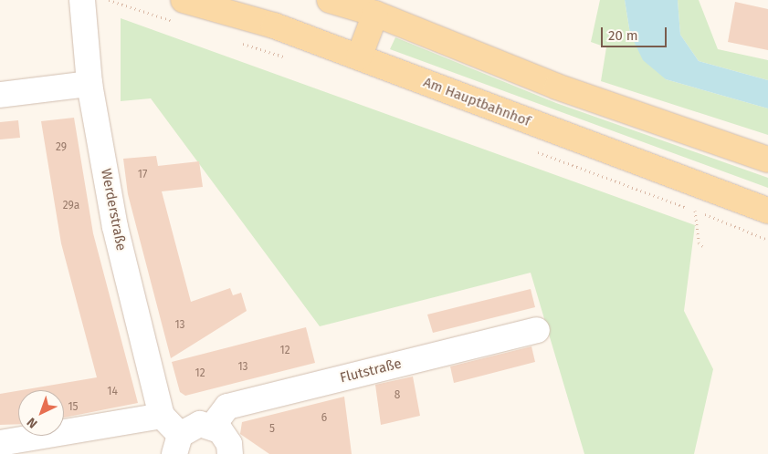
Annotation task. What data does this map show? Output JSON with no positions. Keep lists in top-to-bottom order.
{
  "streets": {
    "main road": ["Am Hauptbahnhof"],
    "street": ["Werderstraße", "Flutstraße"]
  },
  "house_numbers": [
    "29",
    "17",
    "29a",
    "13",
    "12",
    "13",
    "12",
    "14",
    "8",
    "15",
    "6",
    "5"
  ],
  "scale_bar": "20 m",
  "north": "bottom left"
}
